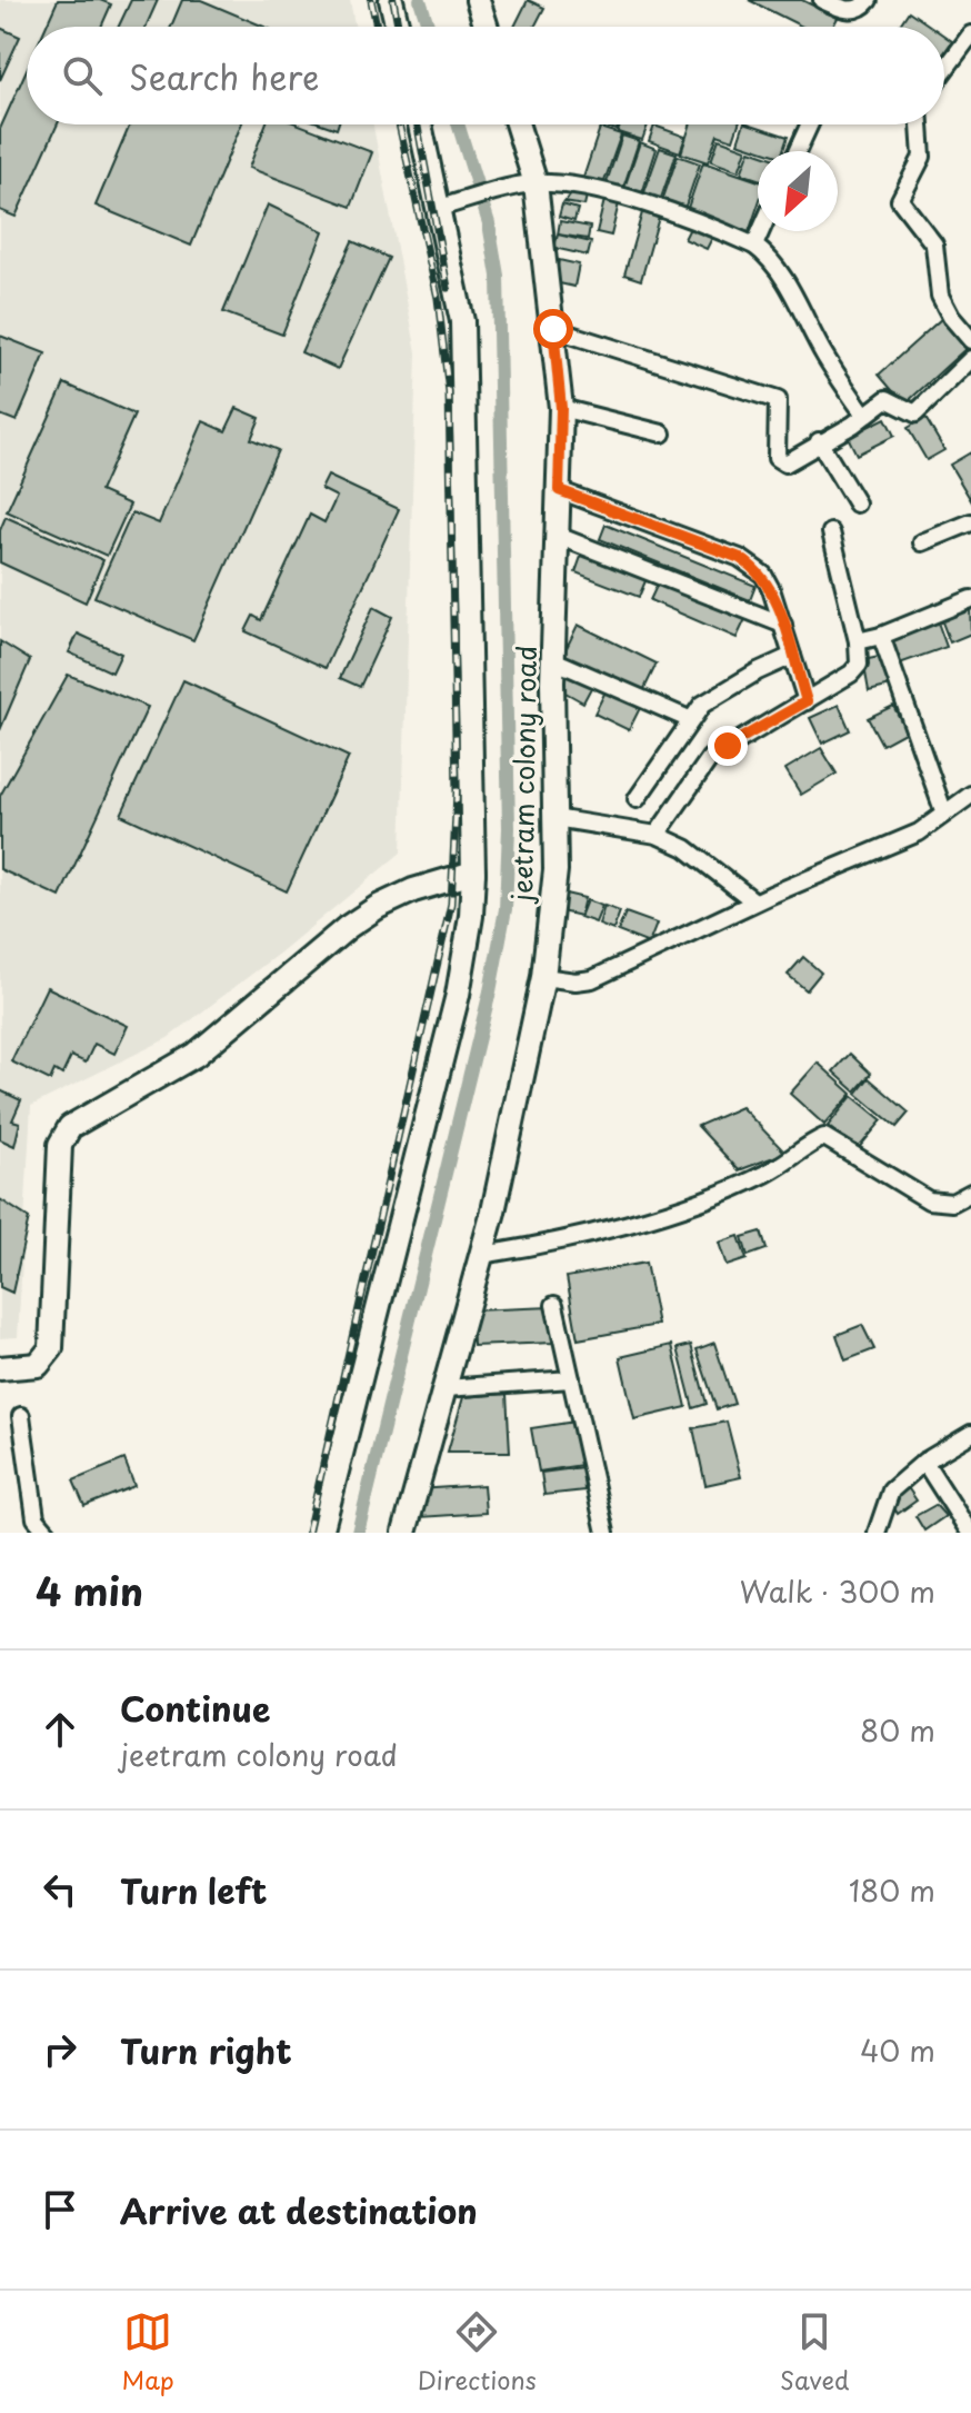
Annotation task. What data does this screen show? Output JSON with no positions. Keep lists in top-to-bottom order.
{
  "streets": {
    "street": ["jeetram colony road"]
  },
  "north": "bottom left",
  "page": {
    "search": "Search here",
    "heading": ["4 min", "Walk · 300 m"],
    "list": [
      ["Continue", "jeetram colony road", "80 m"],
      ["Turn left", "180 m"],
      ["Turn right", "40 m"],
      "Arrive at destination"
    ],
    "nav": ["Map", "Directions", "Saved"]
  }
}
